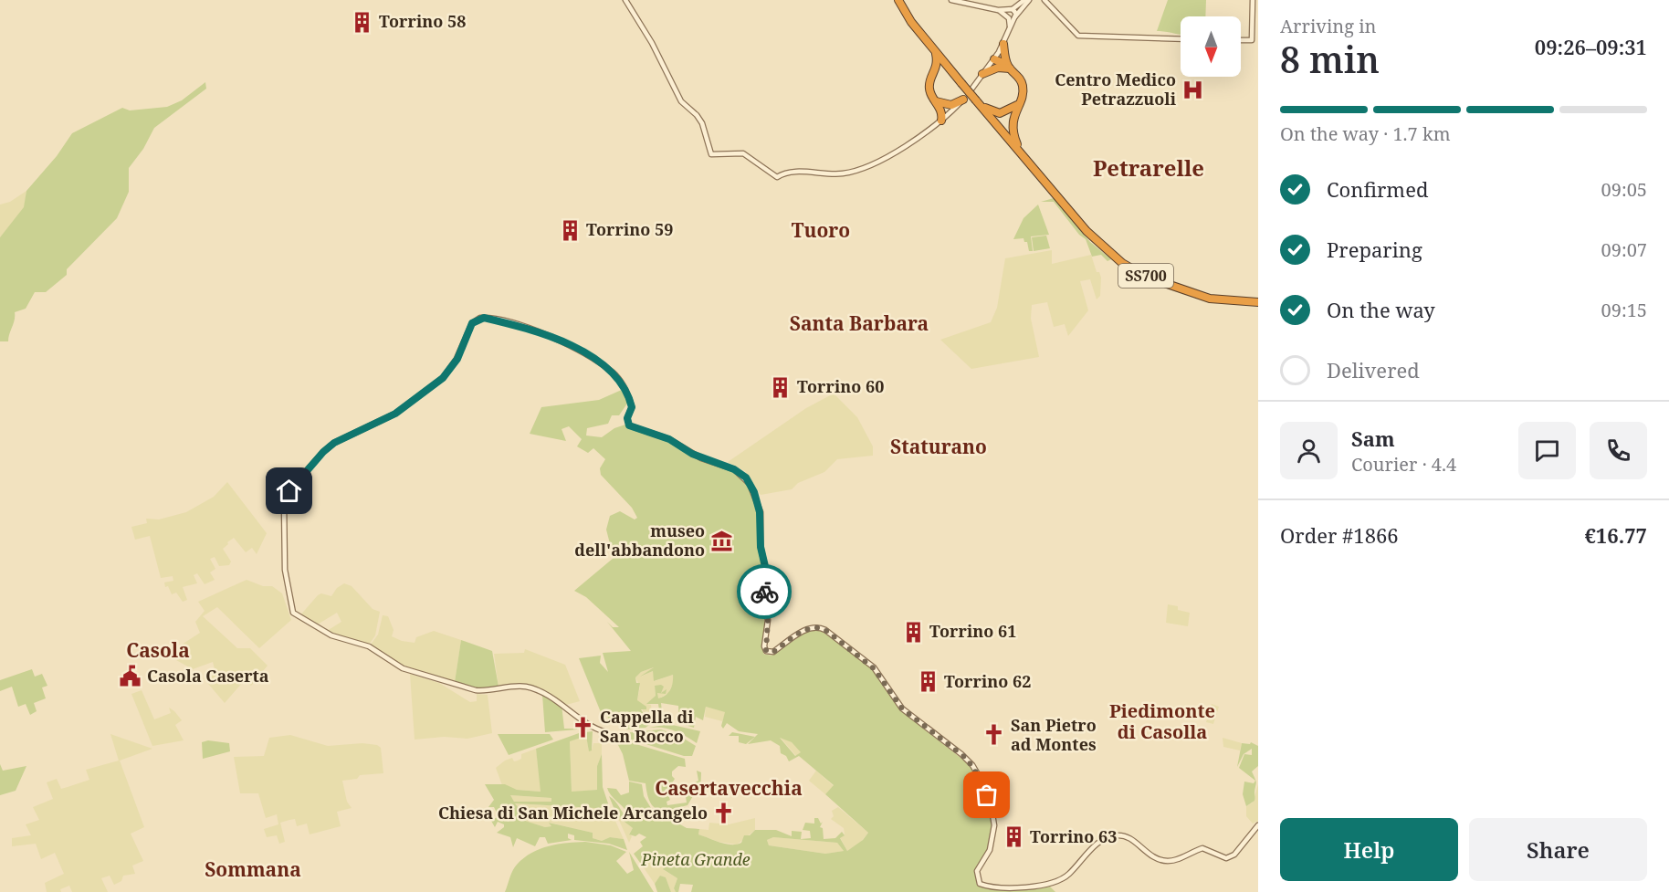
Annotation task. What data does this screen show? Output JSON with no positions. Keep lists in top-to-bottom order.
{
  "streets": {
    "highway": ["SS700"]
  },
  "districts": [
    "Petrarelle",
    "Tuoro",
    "Santa Barbara",
    "Staturano",
    "Casola",
    "Piedimonte di Casolla",
    "Casertavecchia",
    "Sommana"
  ],
  "parks": ["Pineta Grande"],
  "places": {
    "building": [
      "Torrino 58",
      "Torrino 59",
      "Torrino 60",
      "Torrino 61",
      "Torrino 62",
      "Torrino 63"
    ],
    "hospital": ["Centro Medico Petrazzuoli"],
    "museum": ["museo dell'abbandono"],
    "public building": ["Casola Caserta"],
    "church": ["Cappella di San Rocco", "San Pietro ad Montes", "Chiesa di San Michele Arcangelo"]
  },
  "north": "bottom",
  "page": {
    "heading": ["8 min", "Arriving in", "09:26–09:31"],
    "panel": [
      "Sam",
      "Courier · 4.4",
      "Order #1866",
      "€16.77"
    ],
    "bar": "On the way · 1.7 km",
    "list": [
      ["Confirmed", "09:05"],
      ["Preparing", "09:07"],
      ["On the way", "09:15"],
      "Delivered"
    ],
    "buttons": ["Help", "Share"]
  }
}
